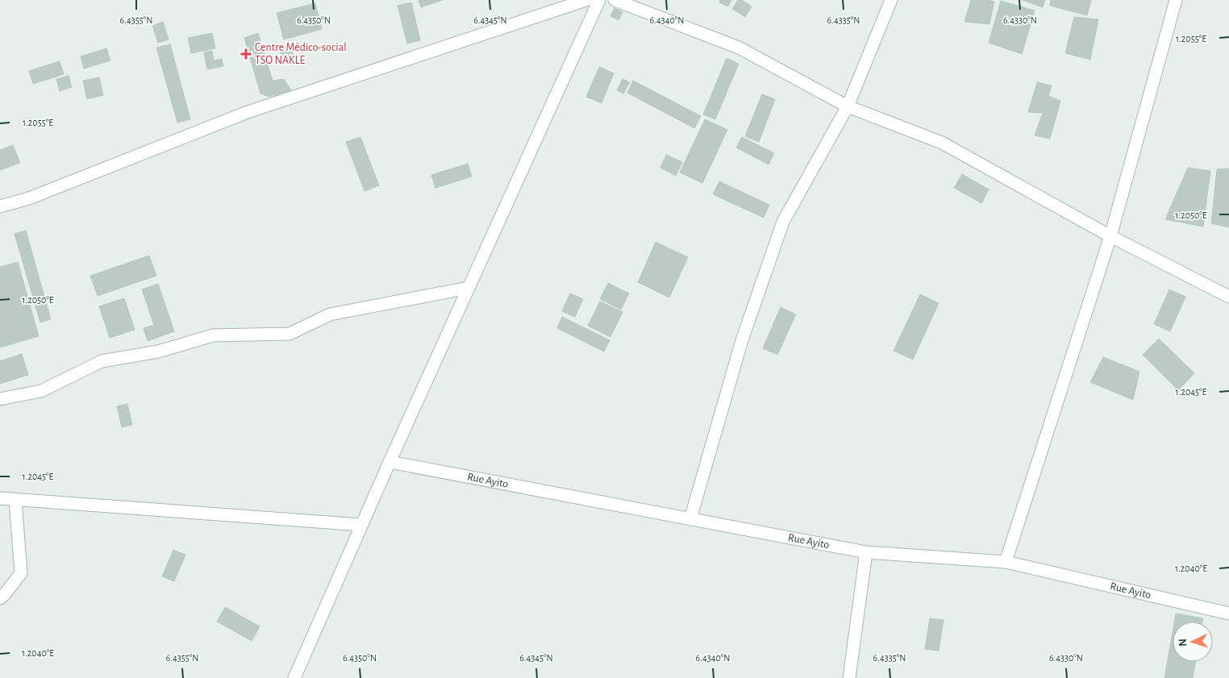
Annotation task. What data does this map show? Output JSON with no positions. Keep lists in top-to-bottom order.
{
  "streets": {
    "street": ["Rue Ayito"]
  },
  "places": {
    "health": ["Centre Médico-social TSO NAKLE"]
  },
  "north": "left",
  "coordinates": [
    "6.4355°N",
    "6.4350°N",
    "6.4345°N",
    "6.4340°N",
    "6.4335°N",
    "6.4330°N",
    "1.2055°E",
    "1.2050°E",
    "1.2045°E",
    "1.2040°E"
  ]
}
